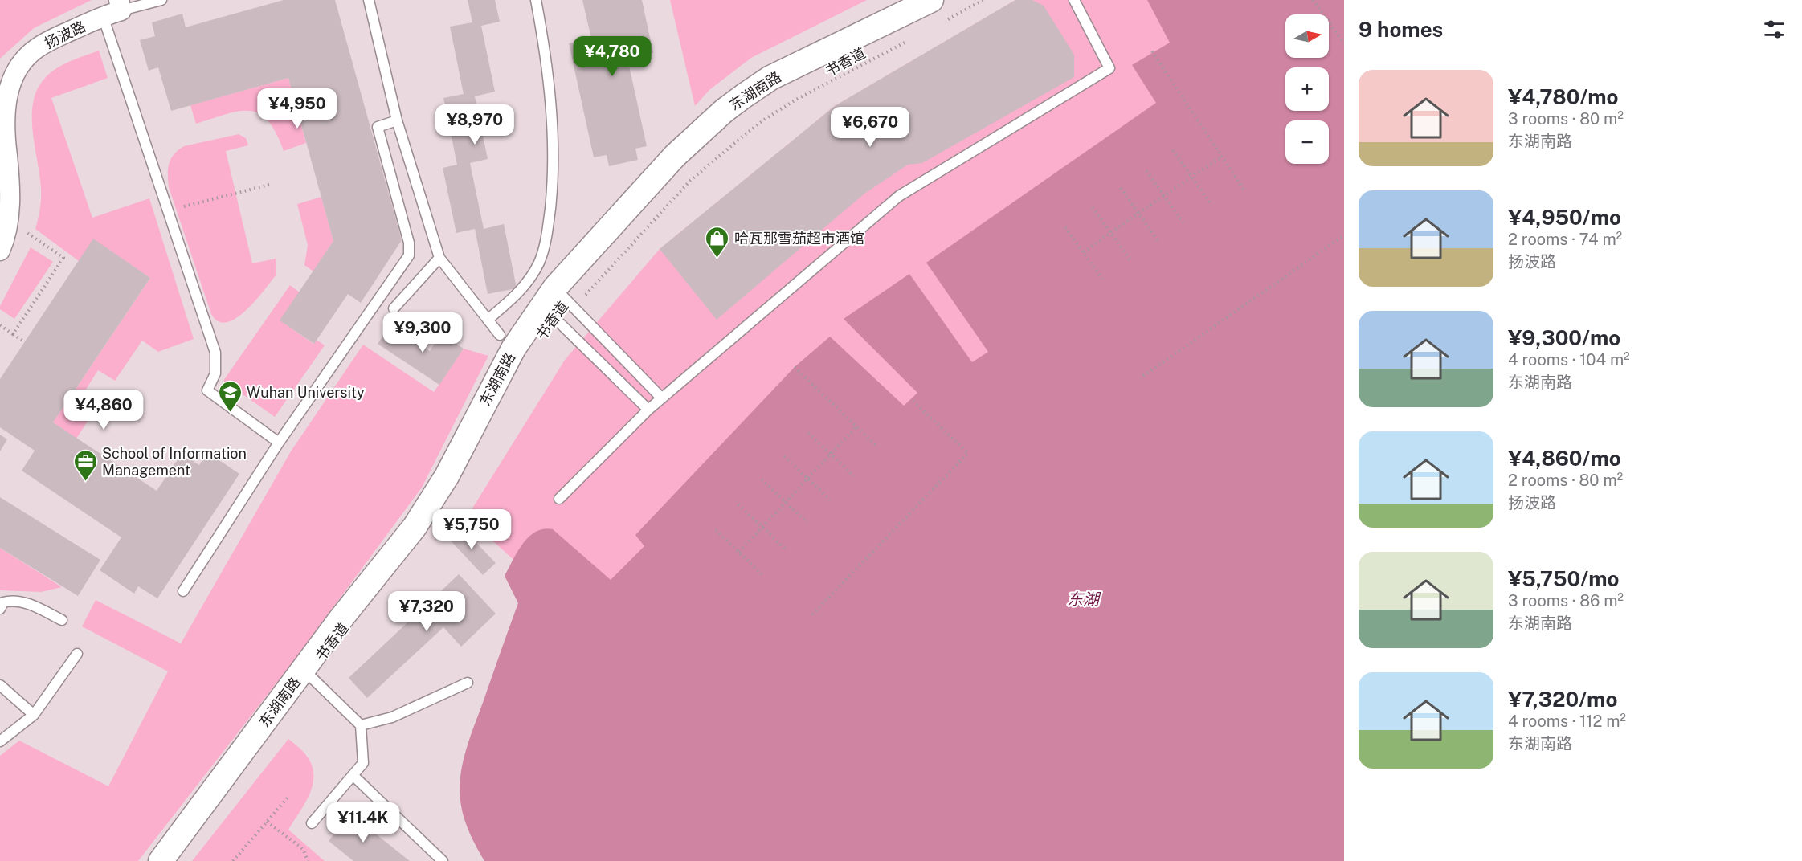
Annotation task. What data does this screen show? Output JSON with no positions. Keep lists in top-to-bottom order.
{
  "streets": {
    "street": ["扬波路", "东湖南路"],
    "path": ["书香道"]
  },
  "water": ["东湖"],
  "places": {
    "shop": ["哈瓦那雪茄超市酒馆"],
    "school or university": ["Wuhan University"],
    "office": ["School of Information Management"]
  },
  "north": "right",
  "page": {
    "heading": "9 homes",
    "map_buttons": ["+", "−"],
    "price": [
      "¥4,780",
      "¥4,950",
      "¥8,970",
      "¥6,670",
      "¥9,300",
      "¥4,860",
      "¥5,750",
      "¥7,320",
      "¥11.4K"
    ],
    "list": [
      {
        "name": "¥4,780/mo",
        "note": "3 rooms · 80 m² · 东湖南路"
      },
      {
        "name": "¥4,950/mo",
        "note": "2 rooms · 74 m² · 扬波路"
      },
      {
        "name": "¥9,300/mo",
        "note": "4 rooms · 104 m² · 东湖南路"
      },
      {
        "name": "¥4,860/mo",
        "note": "2 rooms · 80 m² · 扬波路"
      },
      {
        "name": "¥5,750/mo",
        "note": "3 rooms · 86 m² · 东湖南路"
      },
      {
        "name": "¥7,320/mo",
        "note": "4 rooms · 112 m² · 东湖南路"
      }
    ]
  }
}
